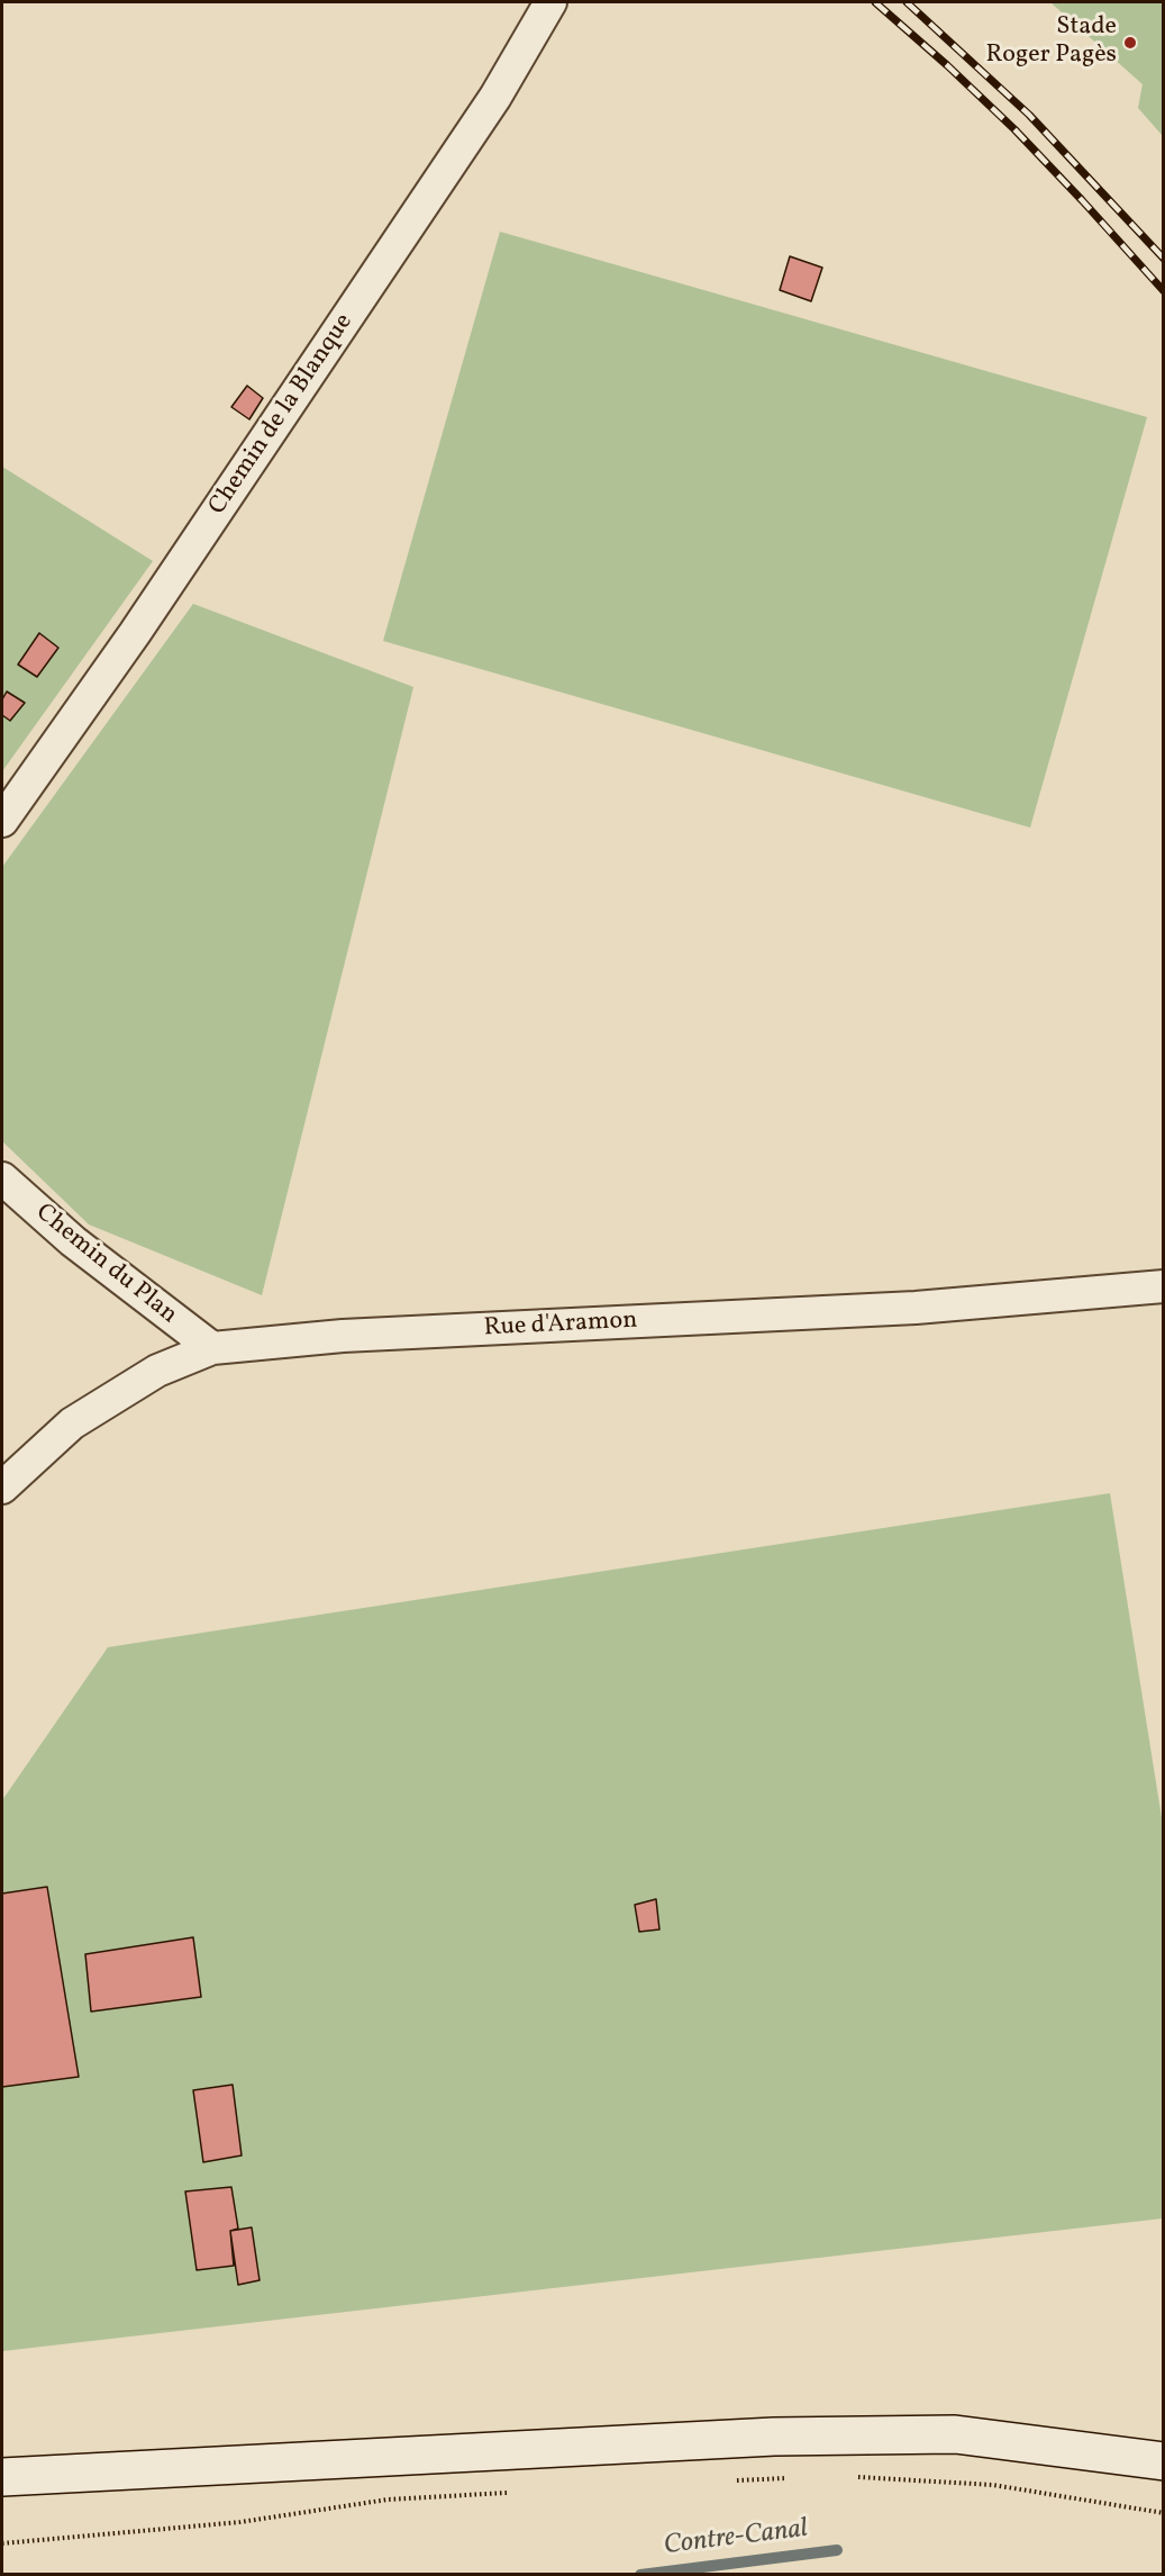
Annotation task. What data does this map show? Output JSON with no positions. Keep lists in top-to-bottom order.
{
  "streets": {
    "street": ["Chemin de la Blanque", "Chemin du Plan", "Rue d'Aramon"]
  },
  "crossings": [
    ["Chemin du Plan", "Rue d'Aramon"]
  ],
  "water": ["Contre-Canal"],
  "places": ["Stade Roger Pagès"]
}
